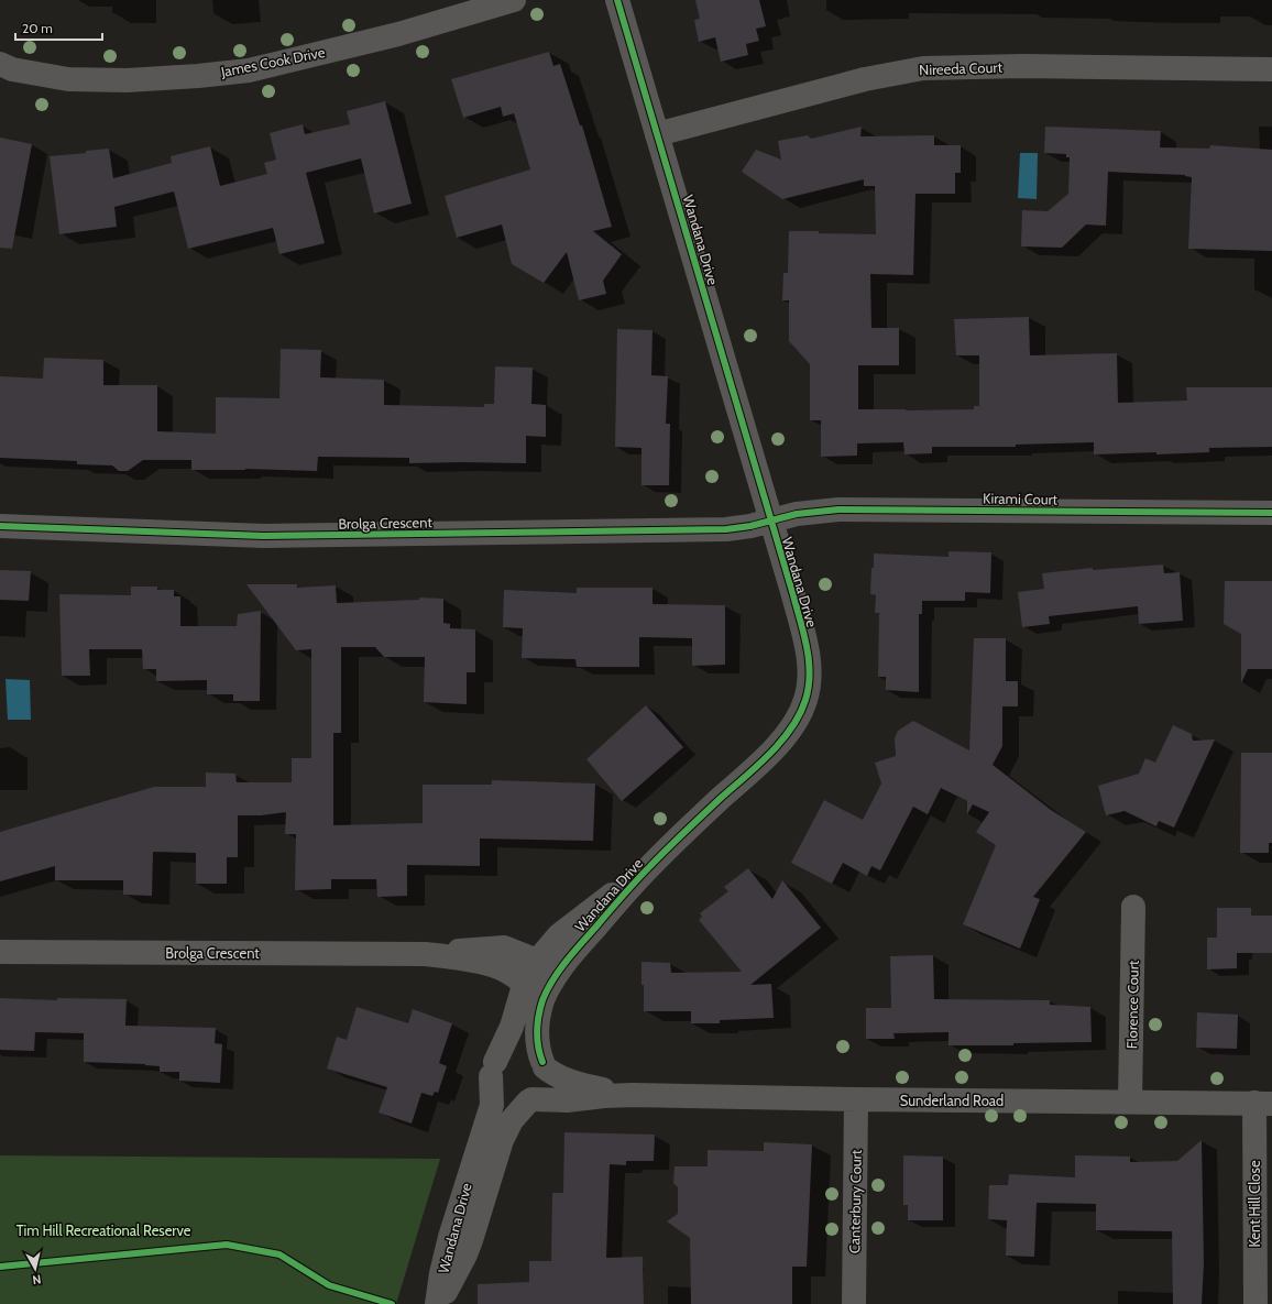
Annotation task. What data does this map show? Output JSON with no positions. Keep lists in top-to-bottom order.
{
  "streets": {
    "street": [
      "James Cook Drive",
      "Nireeda Court",
      "Wandana Drive",
      "Kirami Court",
      "Brolga Crescent",
      "Florence Court",
      "Sunderland Road",
      "Canterbury Court",
      "Kent Hill Close"
    ]
  },
  "crossings": [
    ["Nireeda Court", "Wandana Drive"],
    ["Wandana Drive", "Kirami Court"],
    ["Wandana Drive", "Brolga Crescent"],
    ["Wandana Drive", "Sunderland Road"],
    ["Kirami Court", "Brolga Crescent"],
    ["Florence Court", "Sunderland Road"],
    ["Sunderland Road", "Canterbury Court"],
    ["Sunderland Road", "Kent Hill Close"]
  ],
  "parks": ["Tim Hill Recreational Reserve"],
  "scale_bar": "20 m",
  "north": "bottom"
}
